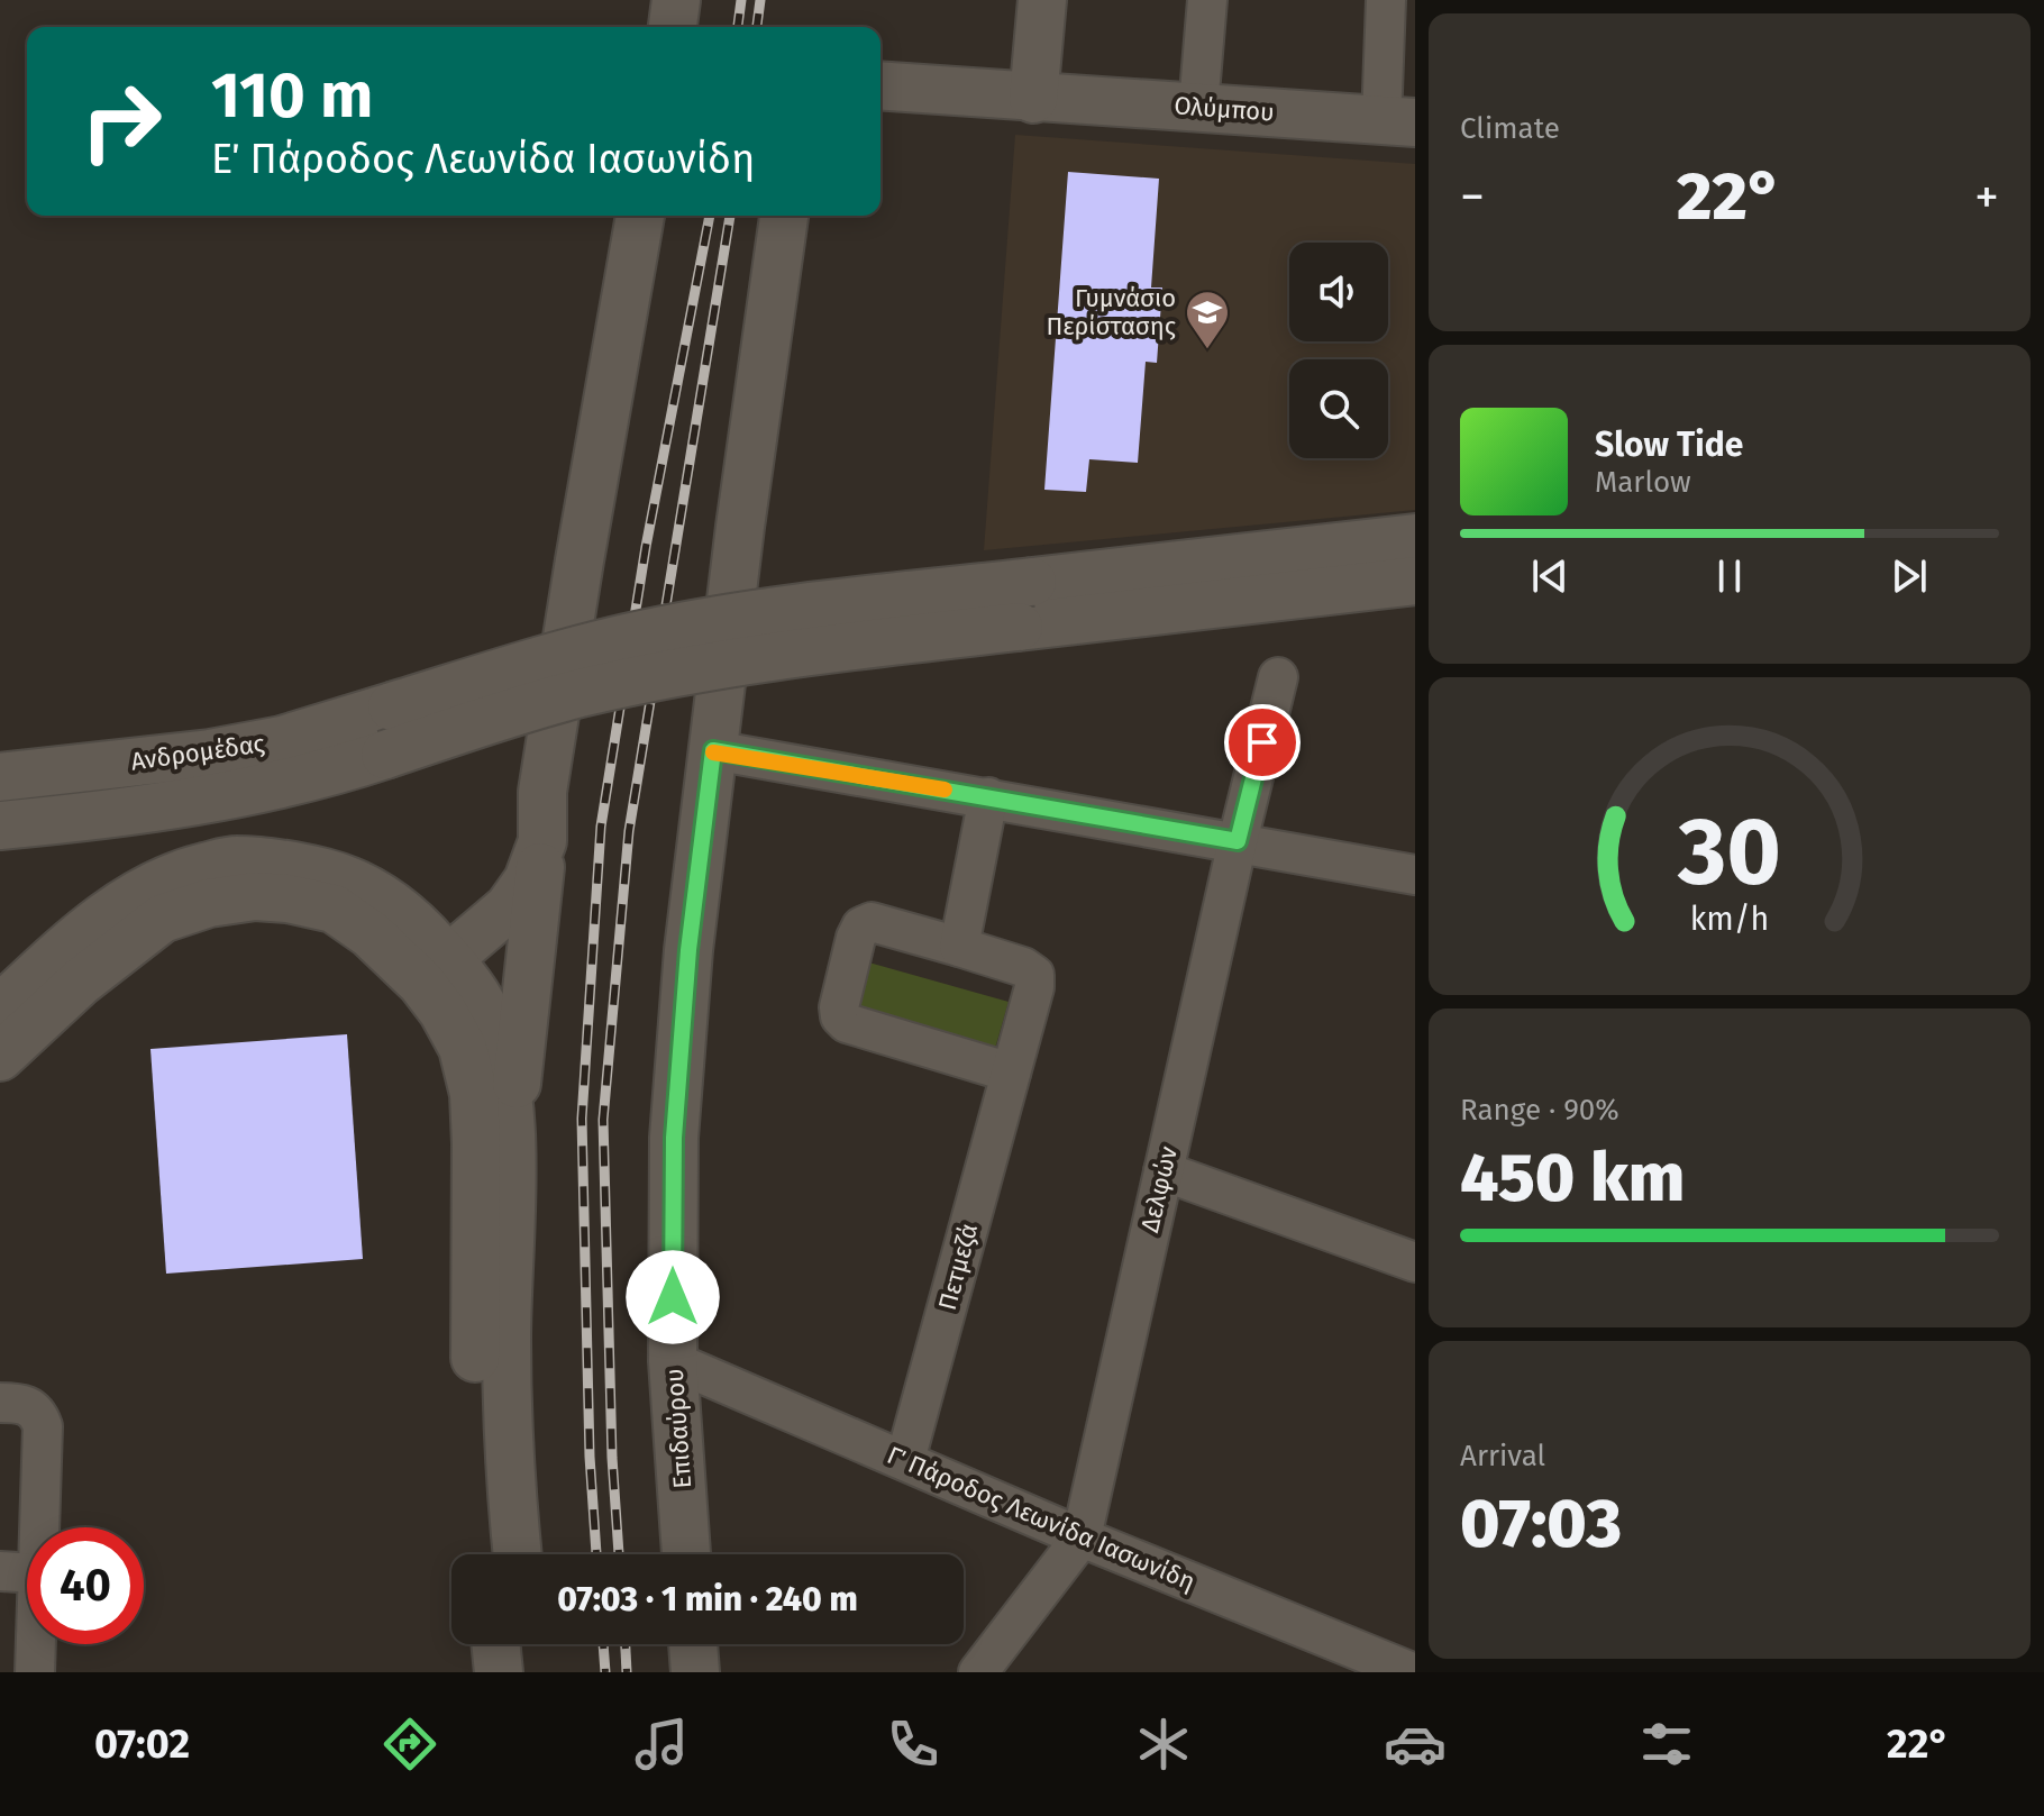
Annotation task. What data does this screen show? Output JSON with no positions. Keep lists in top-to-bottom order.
{
  "streets": {
    "street": [
      "Ολύμπου",
      "Ανδρομέδας",
      "Δελφών",
      "Πετμεζά",
      "Επιδαύρου",
      "Γ΄ Πάροδος Λεωνίδα Ιασωνίδη"
    ]
  },
  "crossings": [
    ["Δελφών", "Γ΄ Πάροδος Λεωνίδα Ιασωνίδη"],
    ["Πετμεζά", "Γ΄ Πάροδος Λεωνίδα Ιασωνίδη"],
    ["Επιδαύρου", "Γ΄ Πάροδος Λεωνίδα Ιασωνίδη"]
  ],
  "places": {
    "school or university": ["Γυμνάσιο Περίστασης"]
  },
  "page": {
    "tile": [
      "Climate",
      ["Range · 90%", "450 km"],
      ["Arrival", "07:03"]
    ],
    "turn": ["110 m", "Ε΄ Πάροδος Λεωνίδα Ιασωνίδη"],
    "heat": ["−", "22°", "+"],
    "song": ["Slow Tide", "Marlow"],
    "limit": "40",
    "trip": "07:03 · 1 min · 240 m",
    "tabs": ["07:02", "22°"],
    "gauge": ["30", "km/h"]
  }
}
